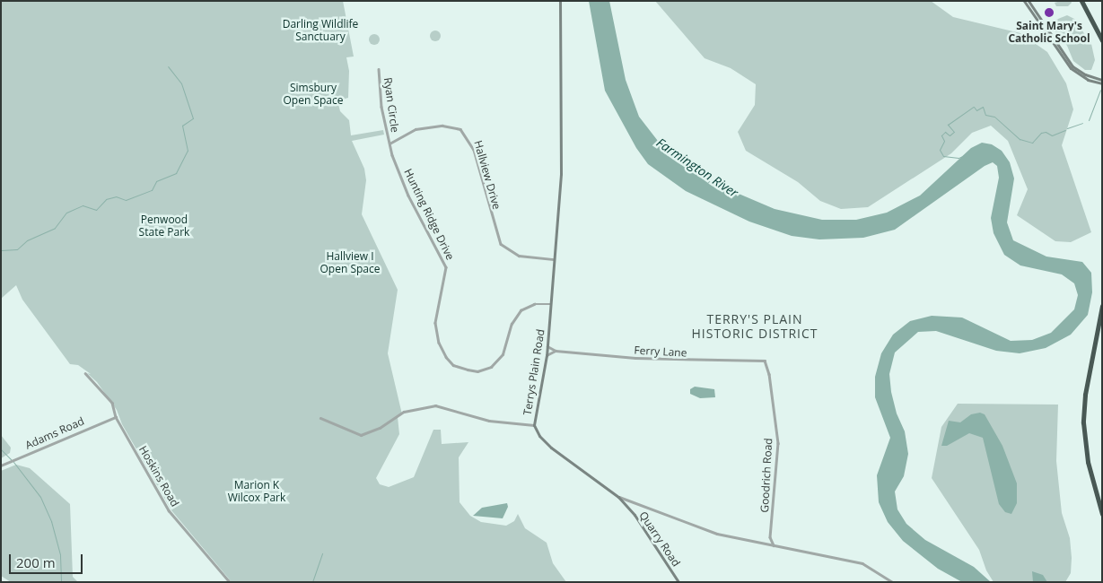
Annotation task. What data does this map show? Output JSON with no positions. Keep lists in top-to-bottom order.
{
  "streets": {
    "street": [
      "Ryan Circle",
      "Hallview Drive",
      "Hunting Ridge Drive",
      "Ferry Lane",
      "Terrys Plain Road",
      "Adams Road",
      "Goodrich Road",
      "Hoskins Road",
      "Quarry Road"
    ]
  },
  "crossings": [
    ["Ryan Circle", "Hallview Drive"],
    ["Ryan Circle", "Hunting Ridge Drive"],
    ["Hallview Drive", "Hunting Ridge Drive"],
    ["Hallview Drive", "Terrys Plain Road"],
    ["Hunting Ridge Drive", "Terrys Plain Road"],
    ["Ferry Lane", "Terrys Plain Road"],
    ["Ferry Lane", "Goodrich Road"],
    ["Terrys Plain Road", "Goodrich Road"],
    ["Terrys Plain Road", "Quarry Road"],
    ["Adams Road", "Hoskins Road"]
  ],
  "districts": ["TERRY'S PLAIN HISTORIC DISTRICT"],
  "water": ["Farmington River"],
  "parks": [
    "Darling Wildlife Sanctuary",
    "Simsbury Open Space",
    "Penwood State Park",
    "Hallview I Open Space",
    "Marion K Wilcox Park"
  ],
  "places": ["Saint Mary's Catholic School"],
  "scale_bar": "200 m"
}
